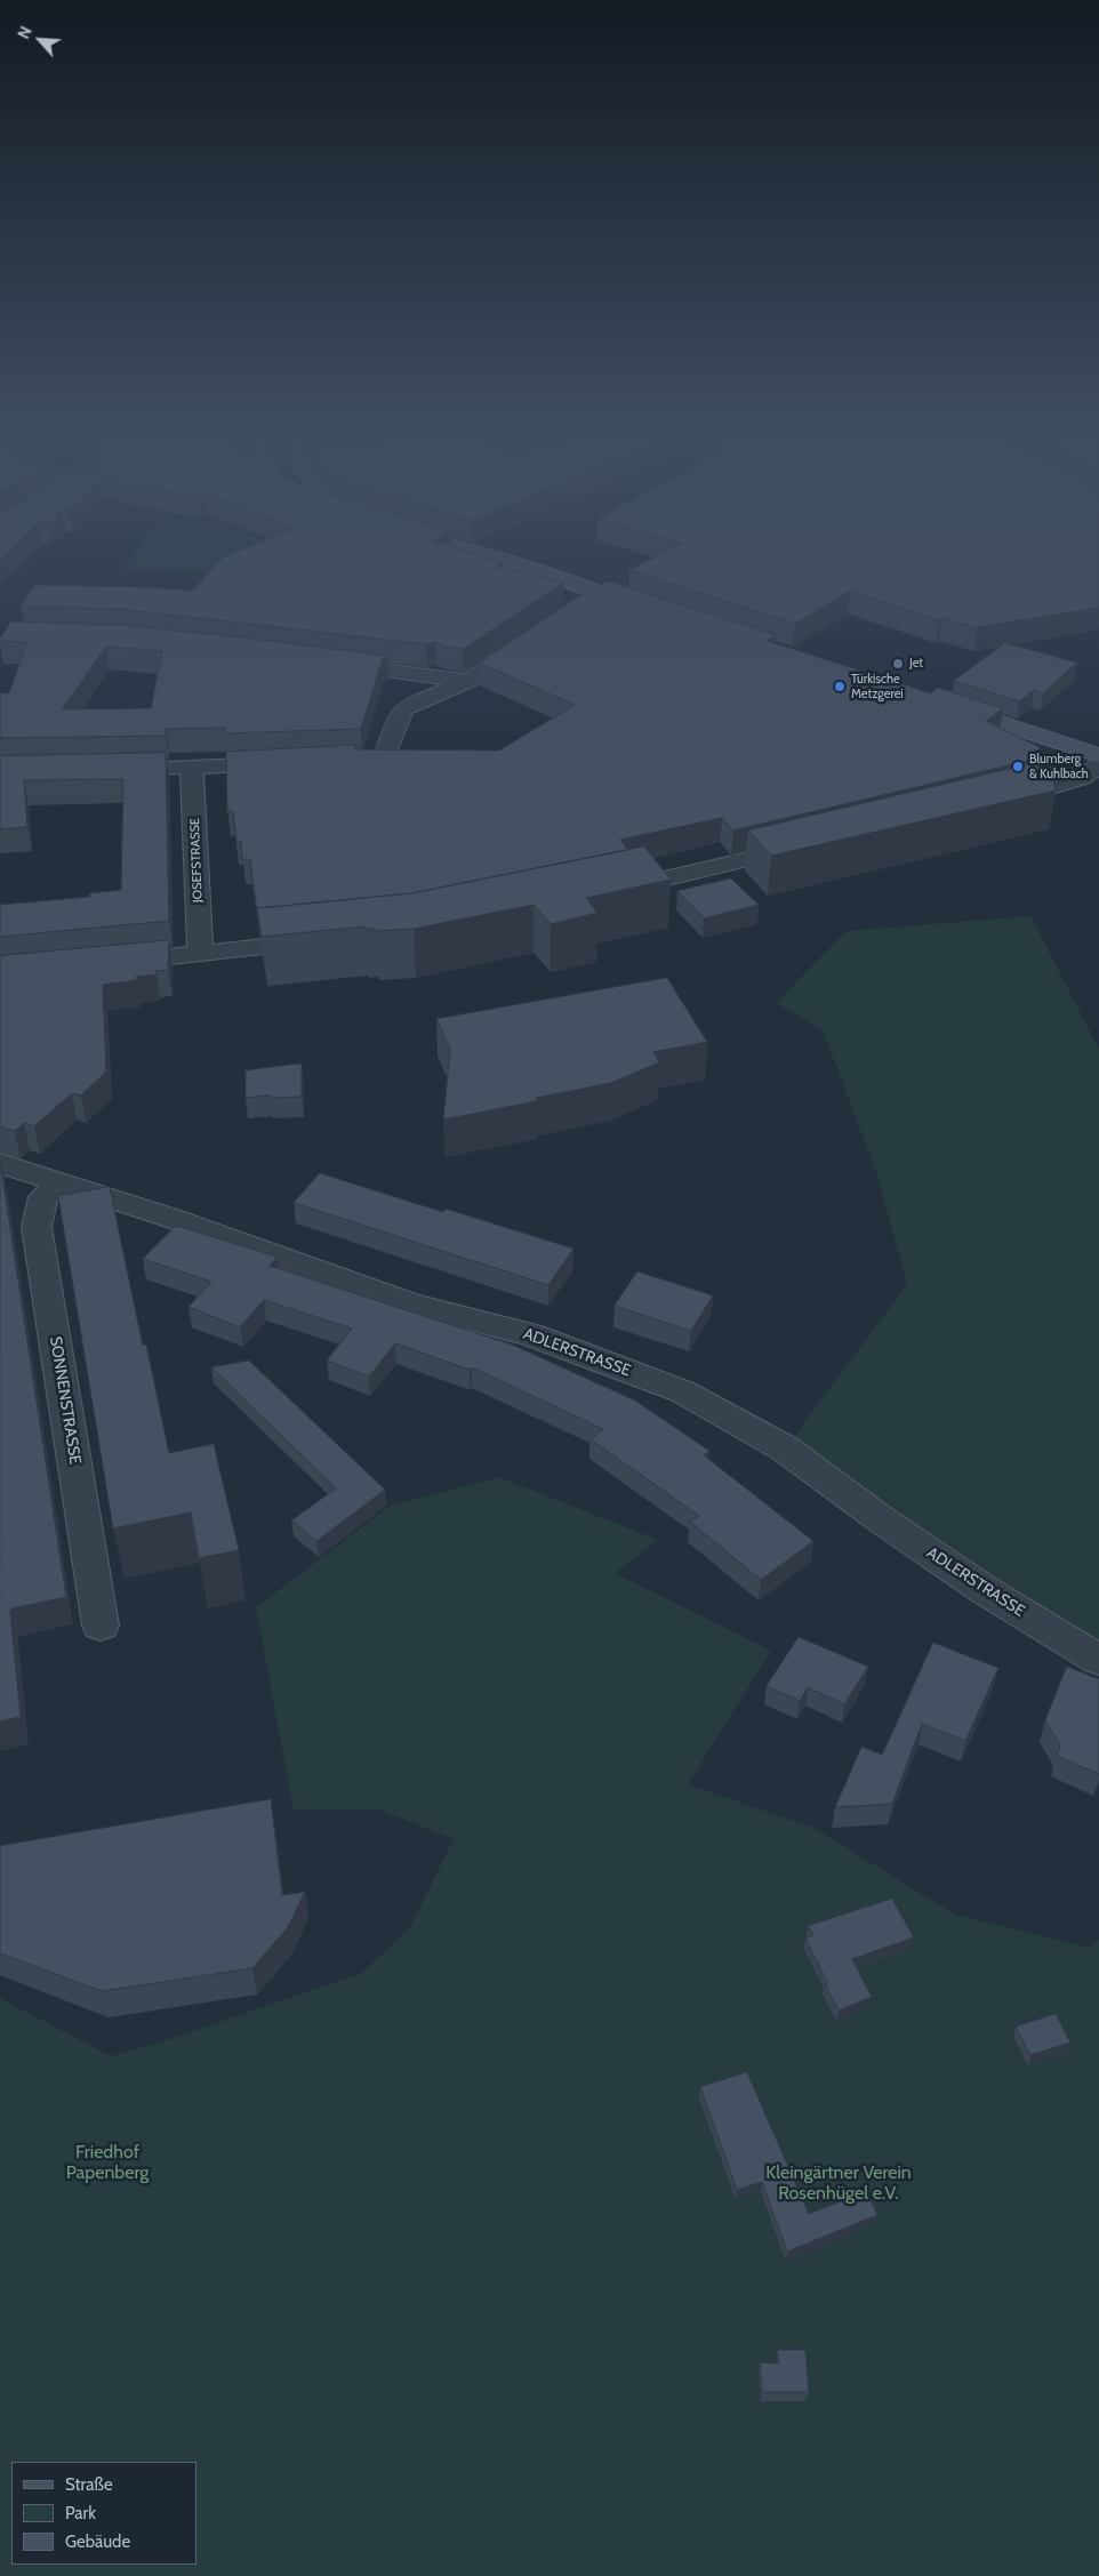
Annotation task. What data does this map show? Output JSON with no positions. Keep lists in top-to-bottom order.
{
  "streets": {
    "street": ["JOSEFSTRASSE", "ADLERSTRASSE", "SONNENSTRASSE"]
  },
  "crossings": [
    ["ADLERSTRASSE", "SONNENSTRASSE"]
  ],
  "parks": ["Friedhof Papenberg", "Kleingärtner Verein Rosenhügel e.V."],
  "places": ["Jet", "Türkische Metzgerei", "Blumberg & Kuhlbach"],
  "legend": ["Straße", "Park", "Gebäude"],
  "north": "top left"
}
